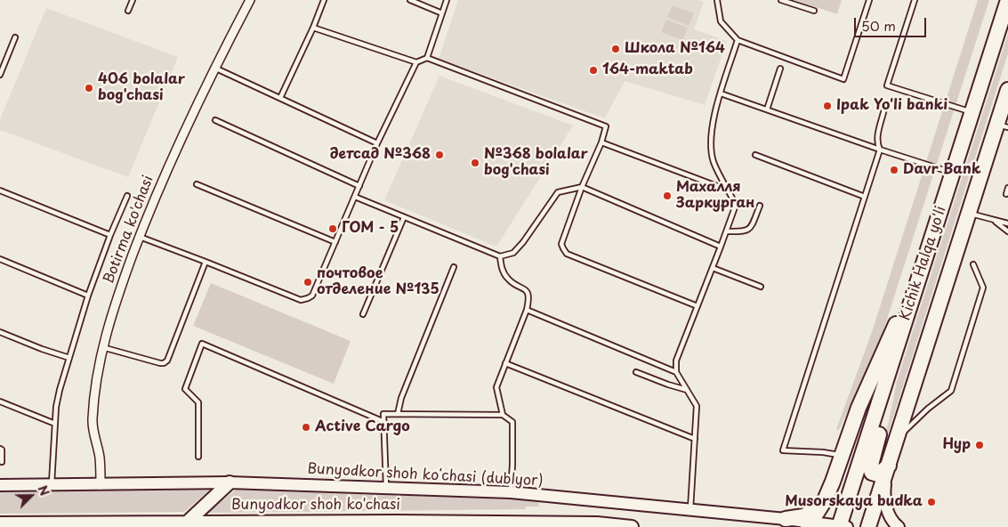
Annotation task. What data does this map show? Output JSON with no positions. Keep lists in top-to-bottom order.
{
  "streets": {
    "highway": ["Kichik Halqa yo'li"],
    "main road": ["Bunyodkor shoh ko'chasi"],
    "street": ["Botirma ko'chasi", "Bunyodkor shoh koʻchasi (dublyor)"]
  },
  "crossings": [
    ["Botirma ko'chasi", "Bunyodkor shoh koʻchasi (dublyor)"],
    ["Kichik Halqa yo'li", "Bunyodkor shoh koʻchasi (dublyor)"]
  ],
  "places": [
    "Школа №164",
    "164-maktab",
    "406 bolalar bog'chasi",
    "Ipak Yo'li banki",
    "детсад №368",
    "№368 bolalar bog'chasi",
    "Davr Bank",
    "Махалля Заркурган",
    "ГОМ - 5",
    "почтовое отделение №135",
    "Active Cargo",
    "Нур",
    "Musorskaya budka"
  ],
  "scale_bar": "50 m",
  "north": "top right"
}
